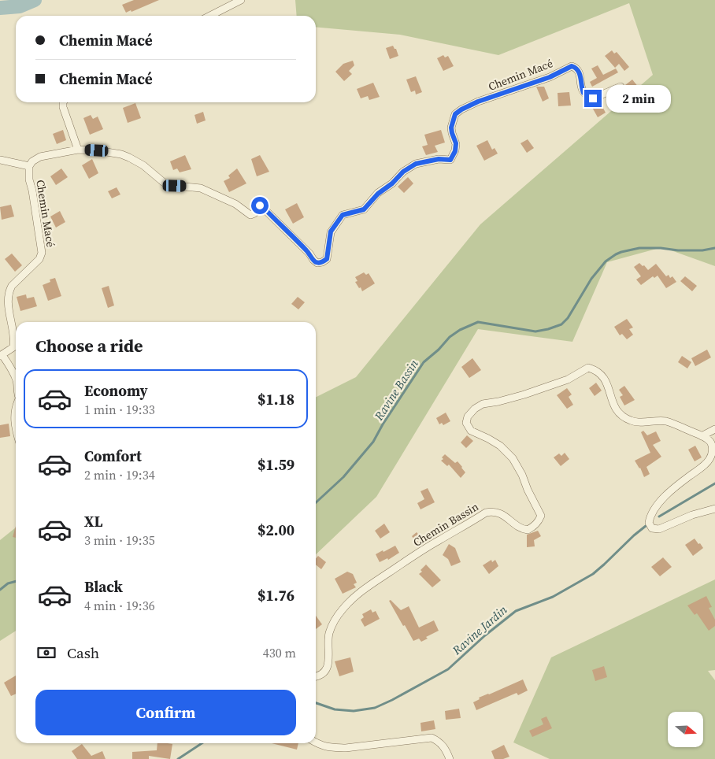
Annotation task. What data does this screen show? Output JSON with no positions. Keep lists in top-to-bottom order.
{
  "streets": {
    "street": ["Chemin Macé", "Chemin Bassin"]
  },
  "water": ["Ravine Bassin", "Ravine Jardin"],
  "north": "right",
  "page": {
    "banner": ["Chemin Macé", "Chemin Macé"],
    "bubble": "2 min",
    "heading": "Choose a ride",
    "list": [
      {
        "name": "Economy",
        "note": "1 min · 19:33",
        "value": "$1.18"
      },
      {
        "name": "Comfort",
        "note": "2 min · 19:34",
        "value": "$1.59"
      },
      {
        "name": "XL",
        "note": "3 min · 19:35",
        "value": "$2.00"
      },
      {
        "name": "Black",
        "note": "4 min · 19:36",
        "value": "$1.76"
      }
    ],
    "pay": ["Cash", "430 m"],
    "buttons": "Confirm"
  }
}
